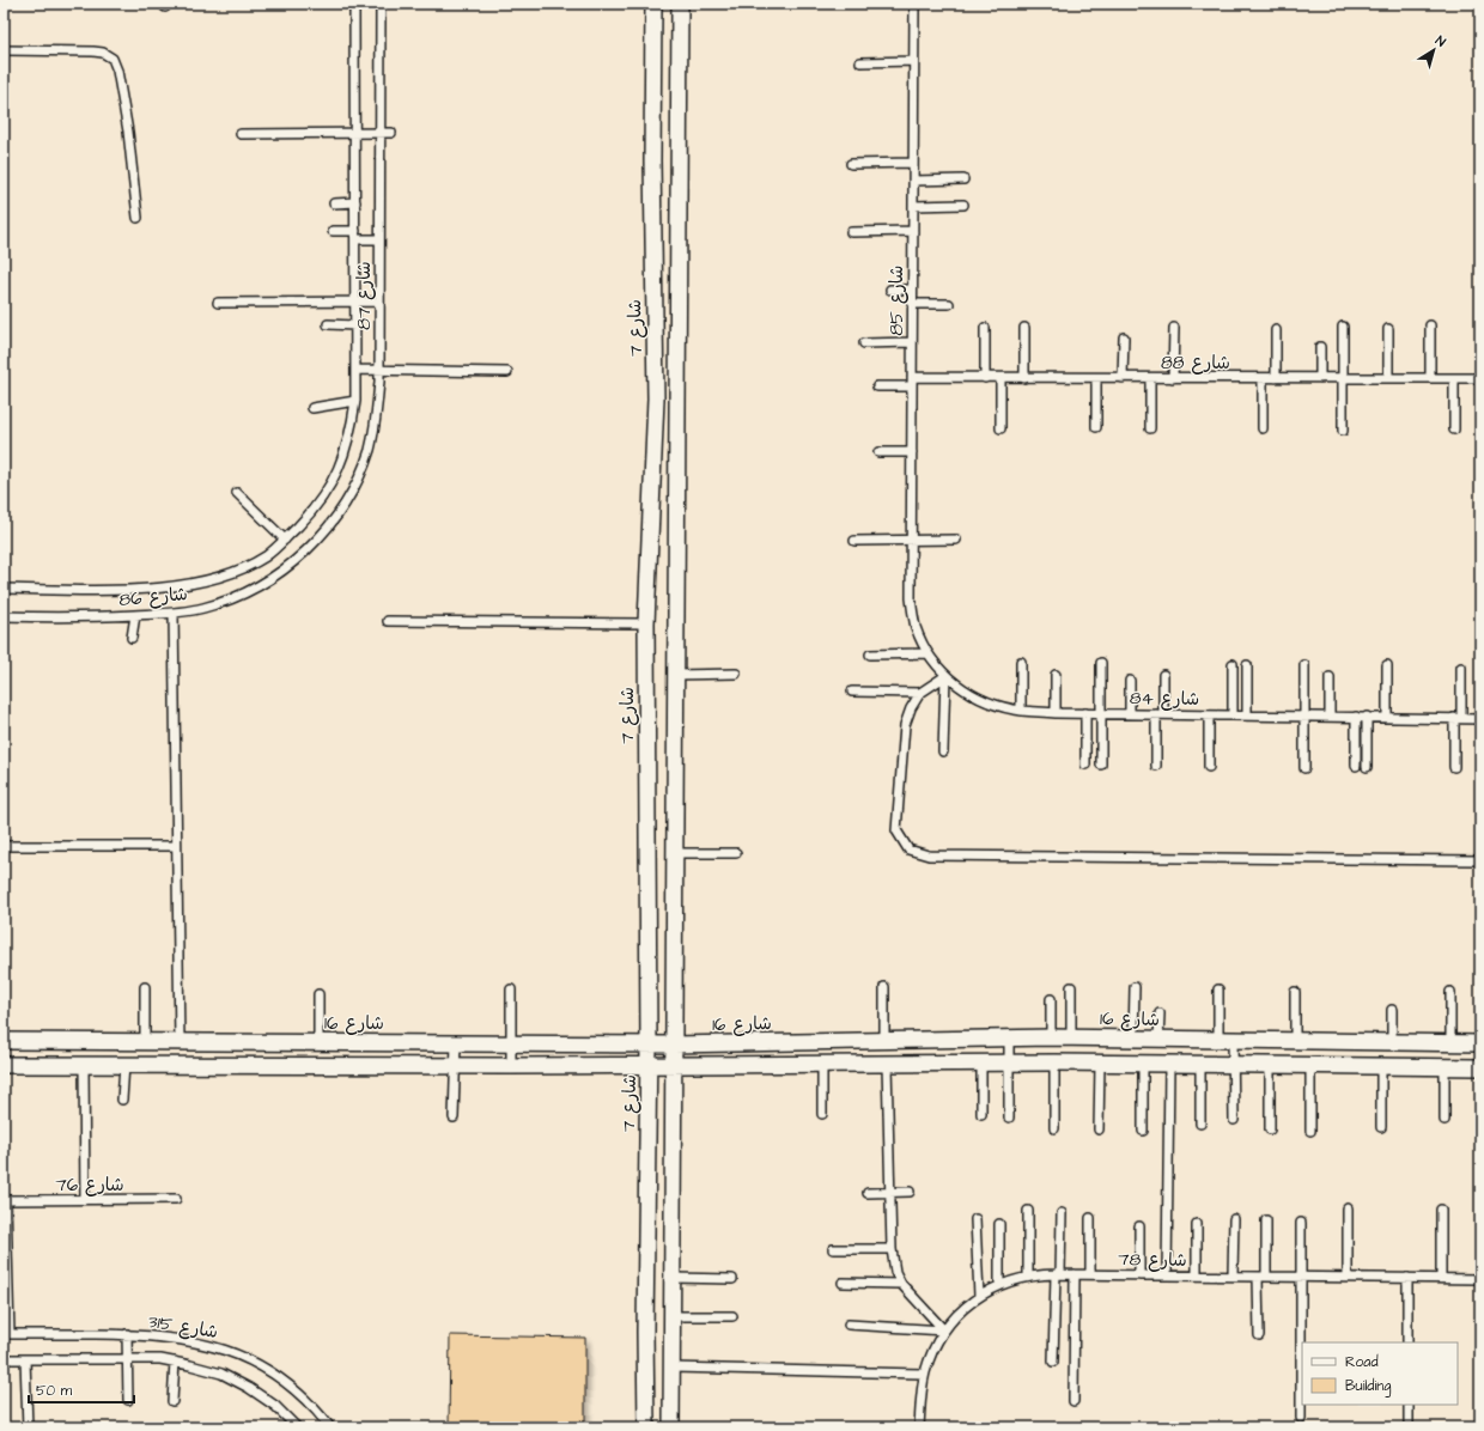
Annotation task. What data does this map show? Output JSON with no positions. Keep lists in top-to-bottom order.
{
  "streets": {
    "street": ["شارع 7", "شارع 16"],
    "lane": [
      "شارع 87",
      "شارع 85",
      "شارع 88",
      "شارع 86",
      "شارع 84",
      "شارع 76",
      "شارع 78",
      "شارع 315"
    ]
  },
  "crossings": [
    ["شارع 87", "شارع 86"],
    ["شارع 85", "شارع 88"],
    ["شارع 85", "شارع 84"],
    ["شارع 7", "شارع 16"]
  ],
  "legend": ["Road", "Building"],
  "scale_bar": "50 m",
  "north": "top right"
}
